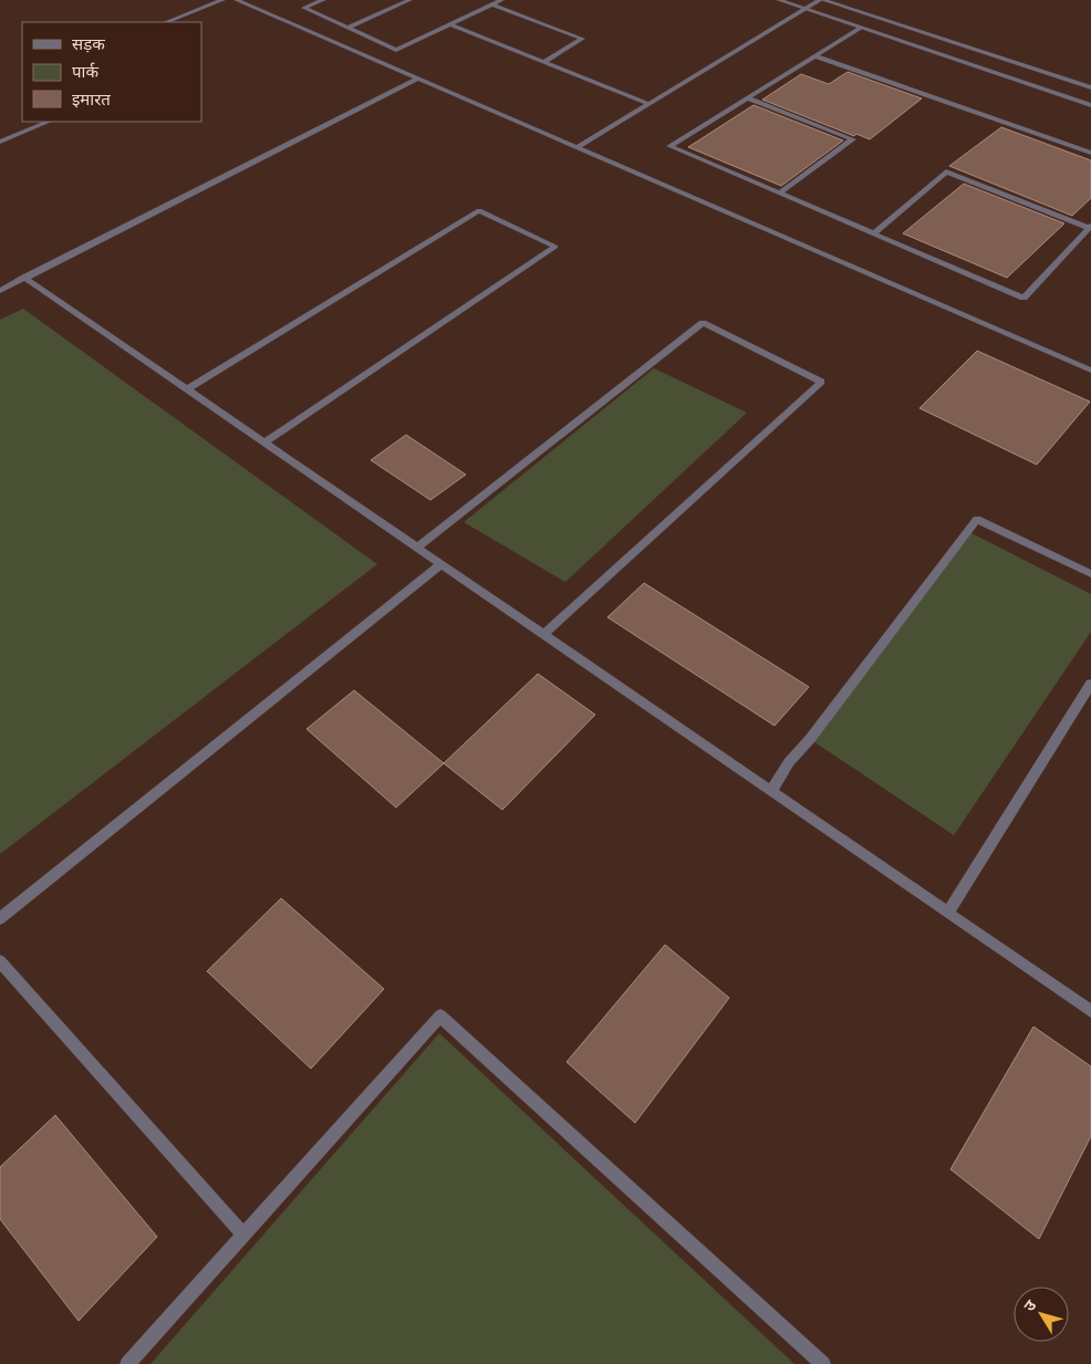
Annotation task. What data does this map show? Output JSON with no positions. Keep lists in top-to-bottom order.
{
  "legend": ["सड़क", "पार्क", "इमारत"],
  "north": "top left"
}
